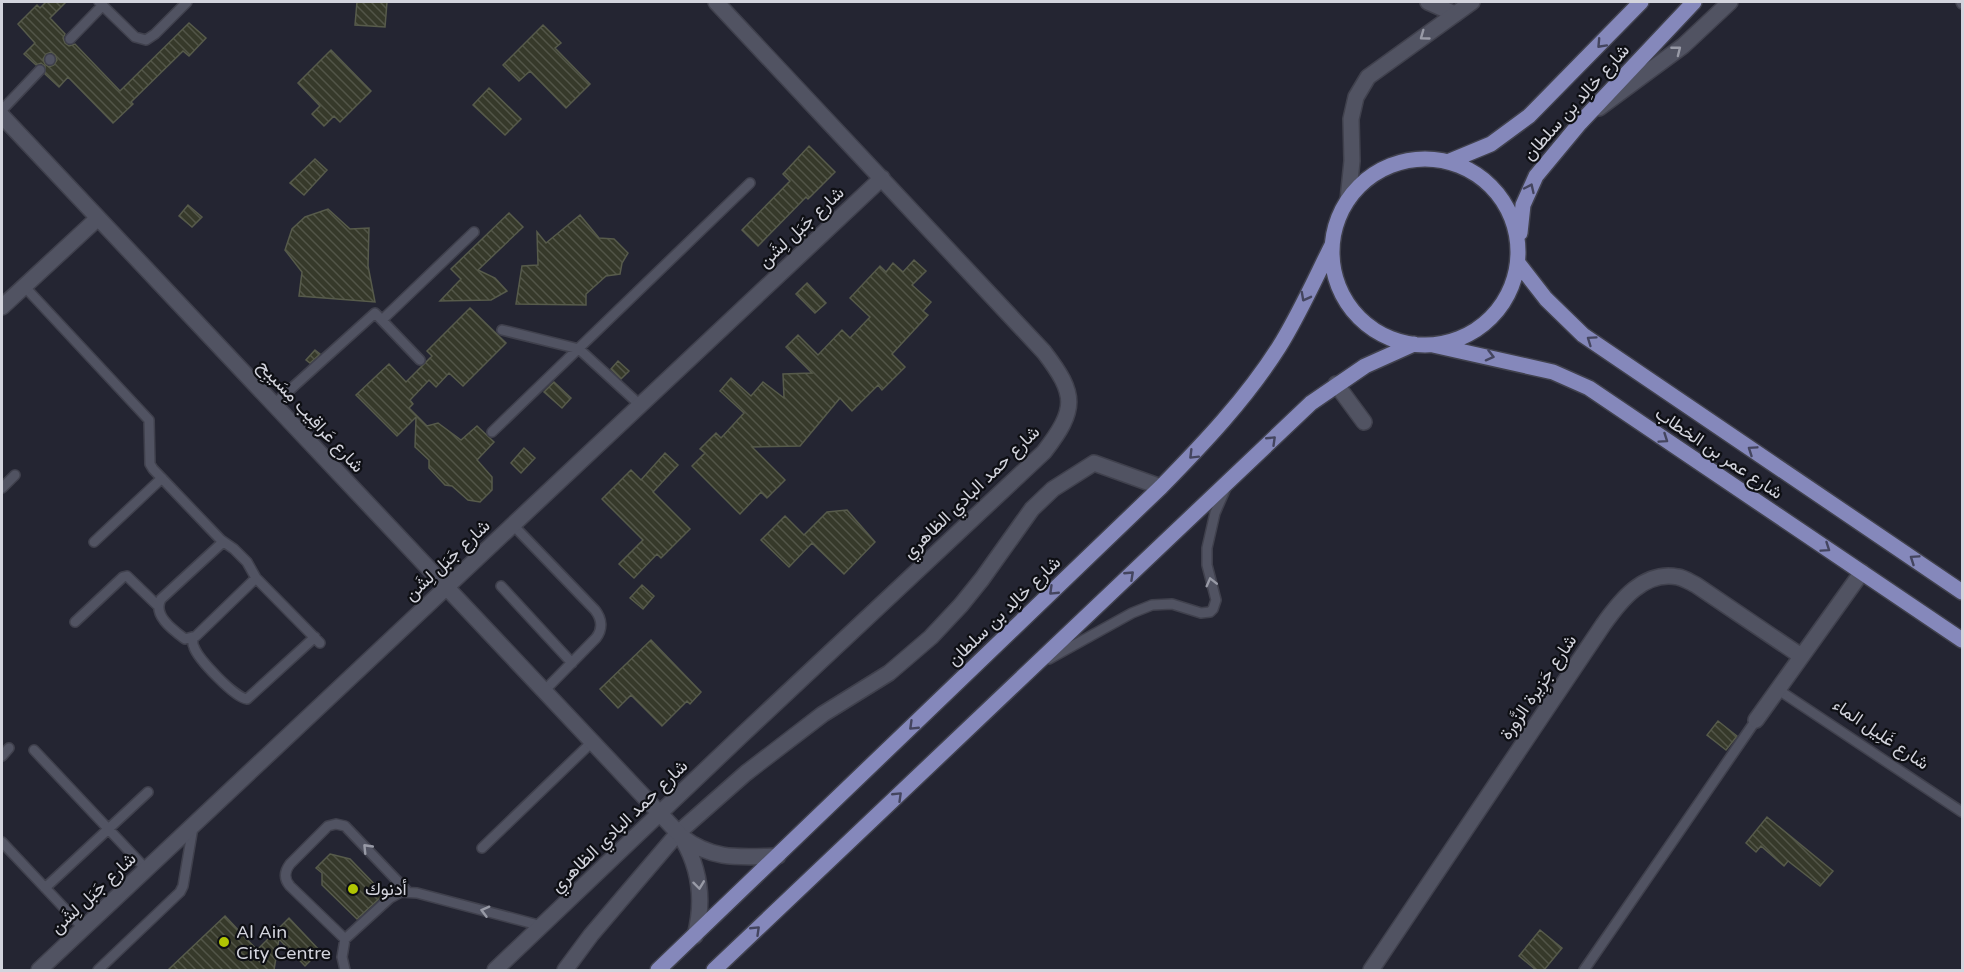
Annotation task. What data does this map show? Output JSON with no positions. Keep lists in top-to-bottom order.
{
  "streets": {
    "main road": ["شارع خالِد بن سلطان", "شارع عمر بن الخطاب"],
    "street": [
      "شارع جَبَل لِشَن",
      "شارع عَراقِيب مِسَيبِح",
      "شارع حمد البادي الظاهري",
      "شارع جَزِيرة الزَّورة"
    ],
    "lane": ["شارع غَلِيل الماء"]
  },
  "crossings": [
    ["شارع خالِد بن سلطان", "شارع عَراقِيب مِسَيبِح"],
    ["شارع خالِد بن سلطان", "شارع عمر بن الخطاب"],
    ["شارع جَبَل لِشَن", "شارع عَراقِيب مِسَيبِح"],
    ["شارع جَبَل لِشَن", "شارع حمد البادي الظاهري"],
    ["شارع عَراقِيب مِسَيبِح", "شارع حمد البادي الظاهري"]
  ],
  "places": ["أدنوك", "Al Ain City Centre"]
}
